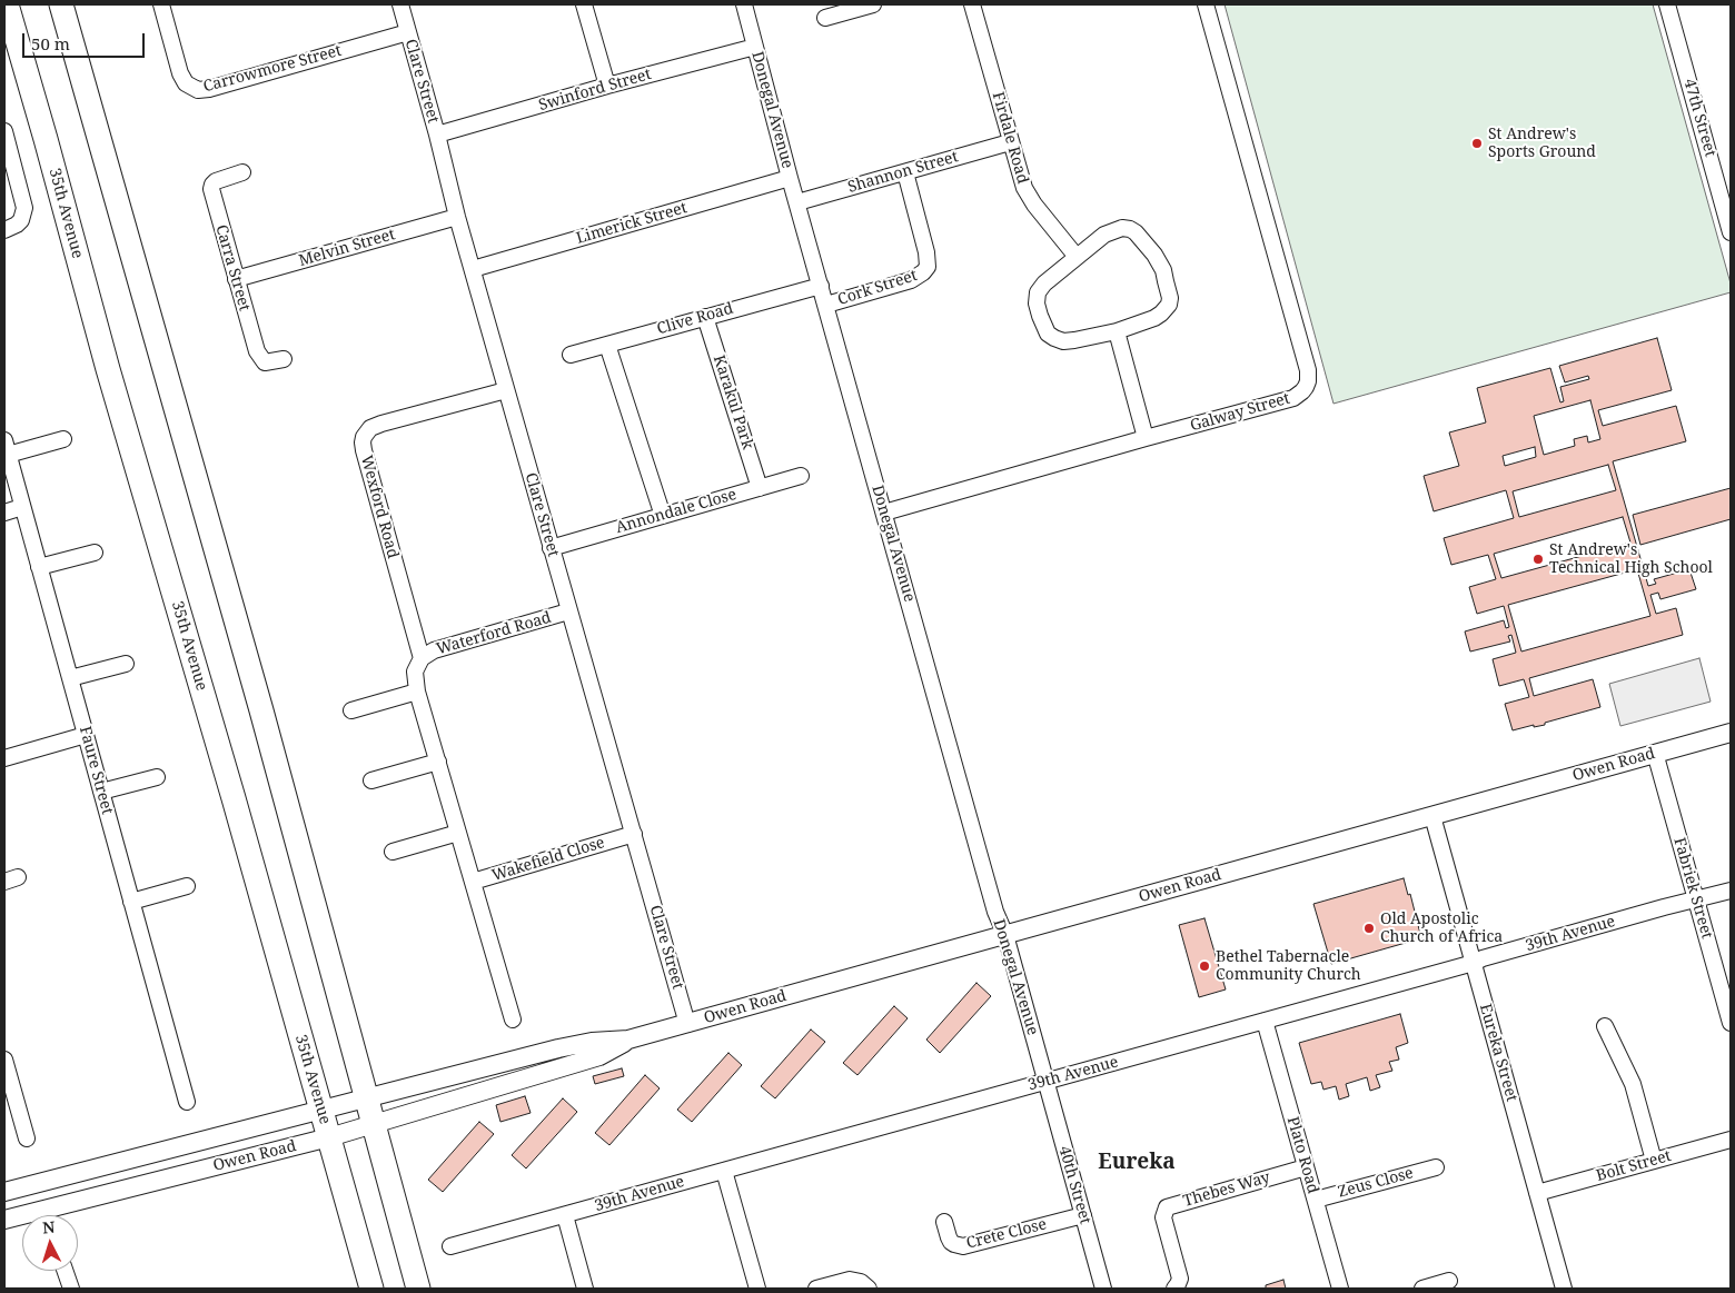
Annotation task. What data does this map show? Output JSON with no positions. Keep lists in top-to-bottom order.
{
  "streets": {
    "main road": ["35th Avenue"],
    "street": [
      "Carrowmore Street",
      "Clare Street",
      "Swinford Street",
      "Donegal Avenue",
      "47th Street",
      "Firdale Road",
      "Shannon Street",
      "Limerick Street",
      "Melvin Street",
      "Carra Street",
      "Cork Street",
      "Clive Road",
      "Karakul Park",
      "Galway Street",
      "Wexford Road",
      "Annondale Close",
      "Waterford Road",
      "Owen Road",
      "Faure Street",
      "Wakefield Close",
      "Fabriek Street",
      "39th Avenue",
      "Eureka Street",
      "Plato Road",
      "Bolt Street",
      "Zeus Close",
      "40th Street",
      "Thebes Way",
      "Crete Close"
    ]
  },
  "crossings": [
    ["Carrowmore Street", "Clare Street"],
    ["Clare Street", "Swinford Street"],
    ["Clare Street", "Limerick Street"],
    ["Clare Street", "Melvin Street"],
    ["Clare Street", "Wexford Road"],
    ["Clare Street", "Annondale Close"],
    ["Clare Street", "Waterford Road"],
    ["Clare Street", "Owen Road"],
    ["Clare Street", "Wakefield Close"],
    ["Swinford Street", "Donegal Avenue"],
    ["Donegal Avenue", "Shannon Street"],
    ["Donegal Avenue", "Limerick Street"],
    ["Donegal Avenue", "Cork Street"],
    ["Donegal Avenue", "Clive Road"],
    ["Donegal Avenue", "Galway Street"],
    ["Donegal Avenue", "Owen Road"],
    ["Donegal Avenue", "39th Avenue"],
    ["Donegal Avenue", "40th Street"],
    ["Firdale Road", "Shannon Street"],
    ["Shannon Street", "Cork Street"],
    ["35th Avenue", "Owen Road"],
    ["Melvin Street", "Carra Street"],
    ["Clive Road", "Karakul Park"],
    ["Karakul Park", "Annondale Close"],
    ["Wexford Road", "Waterford Road"],
    ["Waterford Road", "Wakefield Close"],
    ["Owen Road", "Fabriek Street"],
    ["Owen Road", "Eureka Street"],
    ["Fabriek Street", "39th Avenue"],
    ["39th Avenue", "Eureka Street"],
    ["39th Avenue", "Plato Road"],
    ["39th Avenue", "40th Street"],
    ["Eureka Street", "Bolt Street"],
    ["Plato Road", "Zeus Close"],
    ["Plato Road", "Thebes Way"],
    ["40th Street", "Crete Close"]
  ],
  "districts": ["Eureka"],
  "places": [
    "St Andrew's Sports Ground",
    "St Andrew's Technical High School",
    "Old Apostolic Church of Africa",
    "Bethel Tabernacle Community Church"
  ],
  "scale_bar": "50 m",
  "north": "top"
}
